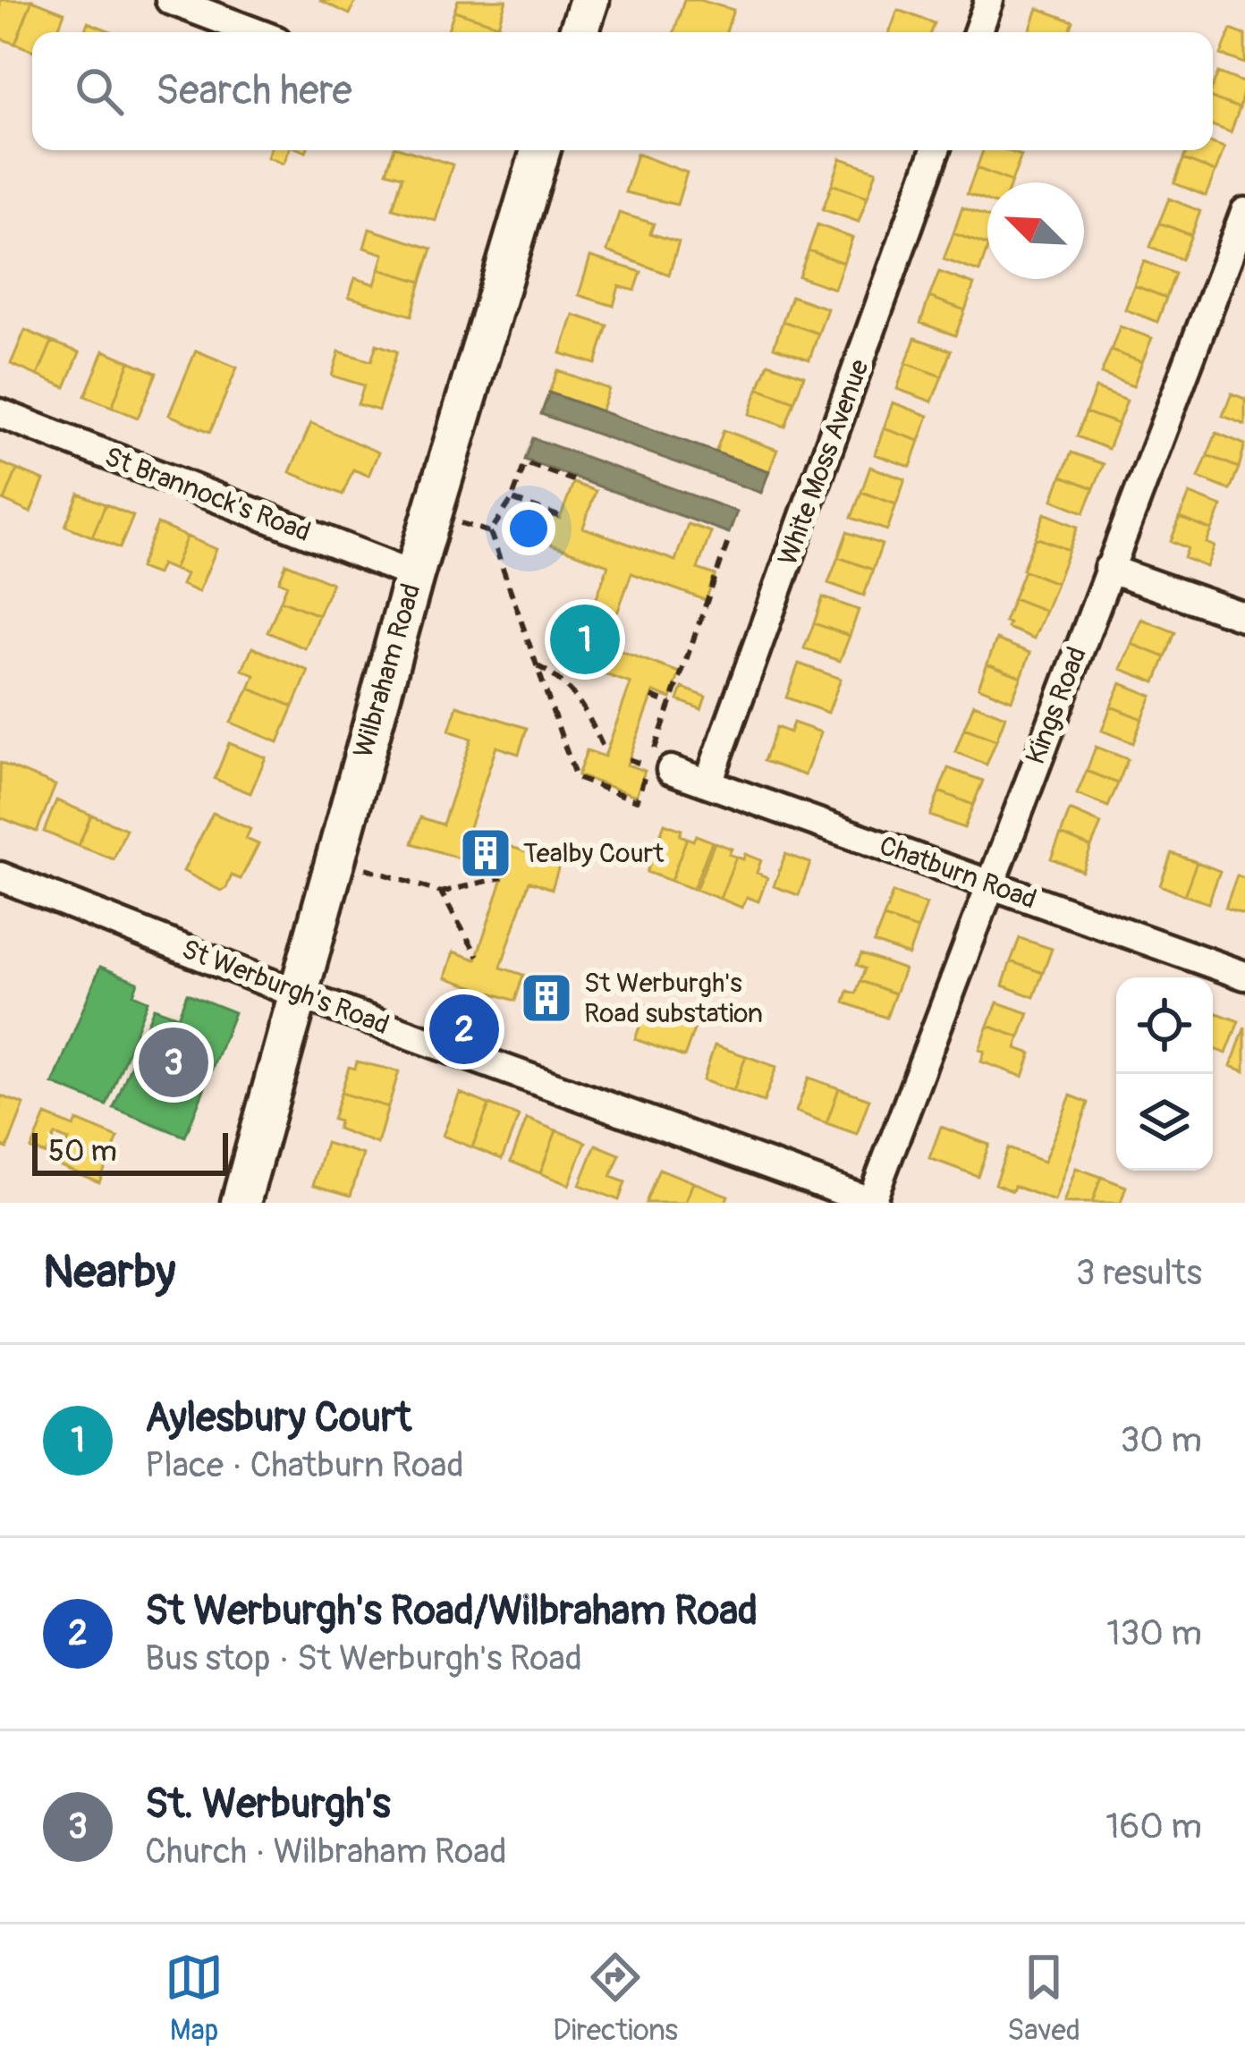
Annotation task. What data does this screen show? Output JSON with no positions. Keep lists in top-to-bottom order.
{
  "streets": {
    "highway": ["Wilbraham Road"],
    "street": [
      "White Moss Avenue",
      "St Brannock's Road",
      "Kings Road",
      "Chatburn Road",
      "St Werburgh's Road"
    ]
  },
  "crossings": [
    ["White Moss Avenue", "Chatburn Road"],
    ["St Brannock's Road", "Wilbraham Road"],
    ["Wilbraham Road", "St Werburgh's Road"],
    ["Kings Road", "Chatburn Road"],
    ["Kings Road", "St Werburgh's Road"]
  ],
  "places": {
    "building": ["Tealby Court", "St Werburgh's Road substation"]
  },
  "scale_bar": "50 m",
  "north": "top left",
  "page": {
    "search": "Search here",
    "pins": ["1", "2", "3"],
    "scale": "50 m",
    "heading": ["Nearby", "3 results"],
    "list": [
      {
        "mark": "1",
        "name": "Aylesbury Court",
        "note": "Place · Chatburn Road",
        "value": "30 m"
      },
      {
        "mark": "2",
        "name": "St Werburgh's Road/Wilbraham Road",
        "note": "Bus stop · St Werburgh's Road",
        "value": "130 m"
      },
      {
        "mark": "3",
        "name": "St. Werburgh's",
        "note": "Church · Wilbraham Road",
        "value": "160 m"
      }
    ],
    "nav": ["Map", "Directions", "Saved"]
  }
}
